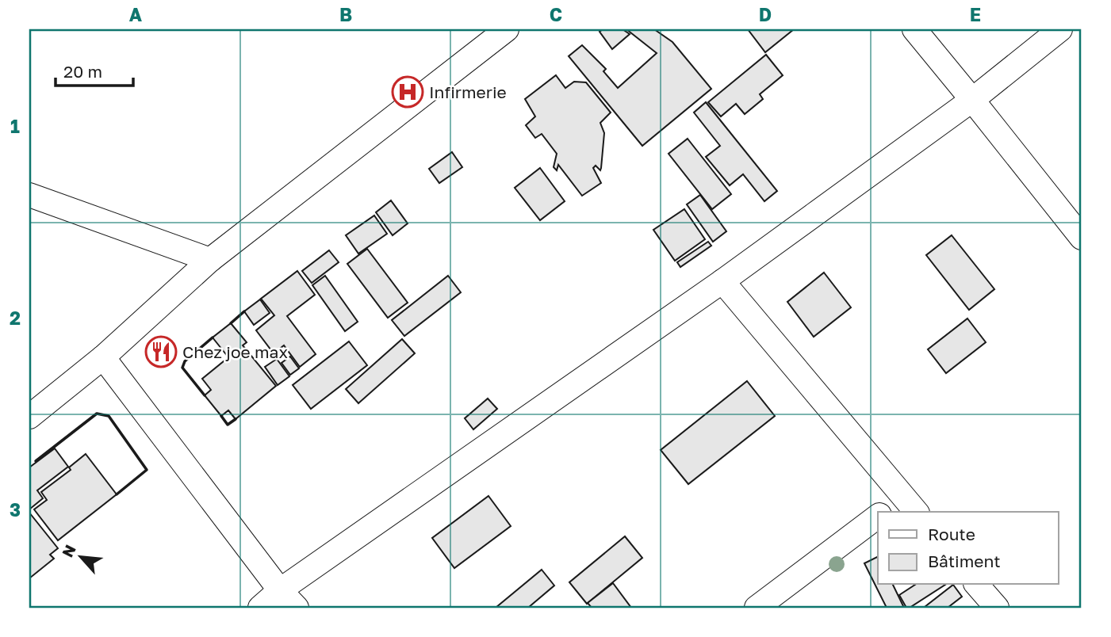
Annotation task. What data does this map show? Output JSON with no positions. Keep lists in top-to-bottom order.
{
  "places": {
    "hospital": ["Infirmerie"],
    "restaurant": ["Chez joe max"]
  },
  "legend": ["Route", "Bâtiment"],
  "scale_bar": "20 m",
  "north": "top left",
  "grid": {
    "columns": [
      "A",
      "B",
      "C",
      "D",
      "E"
    ],
    "rows": ["1", "2", "3"]
  }
}
